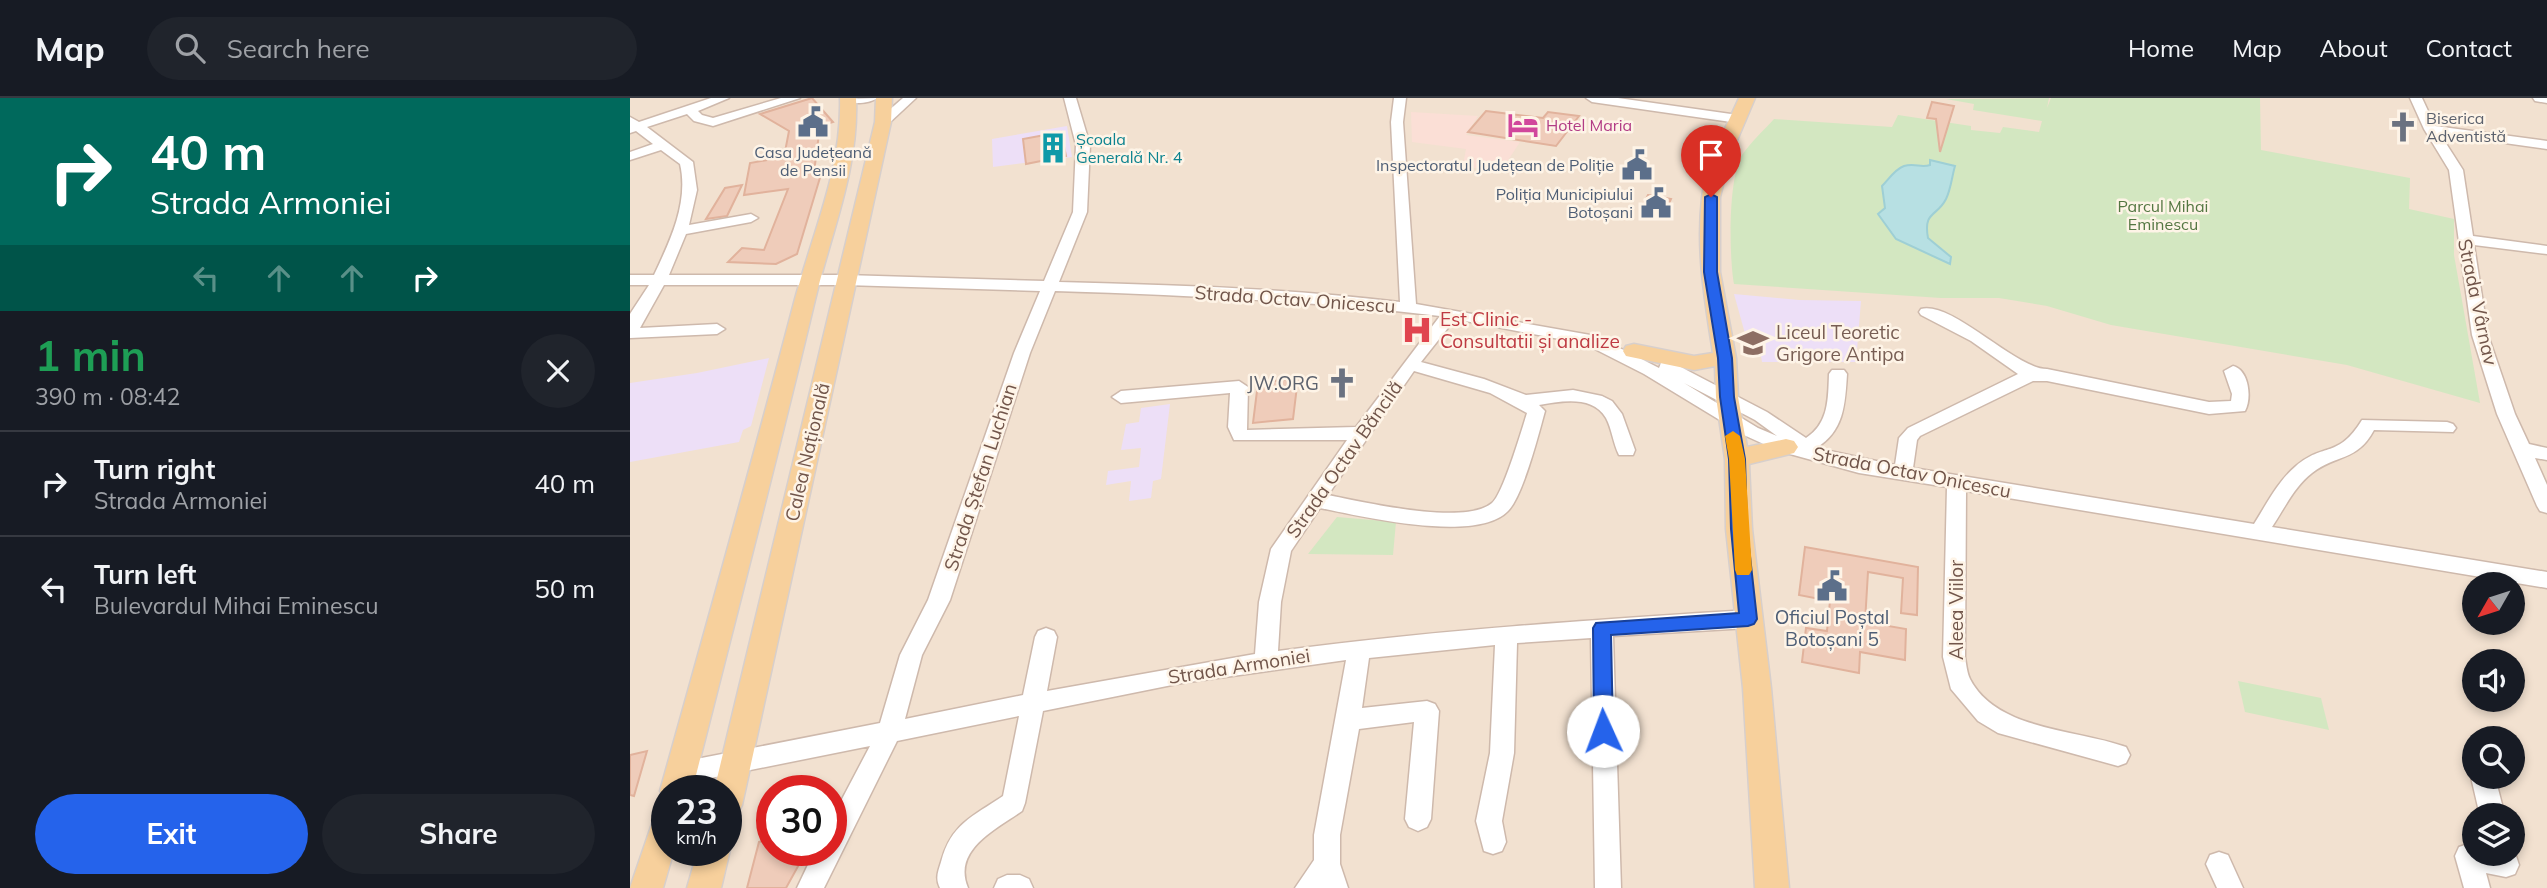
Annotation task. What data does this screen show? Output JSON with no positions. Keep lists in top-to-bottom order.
{
  "streets": {
    "main road": ["Calea Națională"],
    "street": [
      "Strada Octav Onicescu",
      "Strada Vârnav",
      "Strada Octav Băncilă",
      "Strada Ștefan Luchian",
      "Aleea Viilor",
      "Strada Armoniei"
    ]
  },
  "crossings": [
    ["Strada Octav Onicescu", "Calea Națională"],
    ["Strada Octav Onicescu", "Strada Octav Băncilă"],
    ["Strada Octav Onicescu", "Strada Ștefan Luchian"],
    ["Strada Octav Onicescu", "Aleea Viilor"],
    ["Calea Națională", "Strada Armoniei"],
    ["Strada Octav Băncilă", "Strada Armoniei"],
    ["Strada Ștefan Luchian", "Strada Armoniei"]
  ],
  "parks": ["Parcul Mihai Eminescu"],
  "places": {
    "public building": [
      "Casa Județeană de Pensii",
      "Inspectoratul Județean de Poliție",
      "Poliția Municipiului Botoșani",
      "Oficiul Poștal Botoșani 5"
    ],
    "hotel": ["Hotel Maria"],
    "church": ["Biserica Adventistă", "JW.ORG"],
    "building": ["Școala Generală Nr. 4"],
    "hospital": ["Est Clinic - Consultatii și analize"],
    "school or university": ["Liceul Teoretic Grigore Antipa"]
  },
  "north": "bottom left",
  "page": {
    "header": "Map",
    "search": "Search here",
    "nav": [
      "Home",
      "Map",
      "About",
      "Contact"
    ],
    "turn": ["40 m", "Strada Armoniei"],
    "heading": ["1 min", "390 m · 08:42"],
    "list": [
      {
        "name": "Turn right",
        "note": "Strada Armoniei",
        "value": "40 m"
      },
      {
        "name": "Turn left",
        "note": "Bulevardul Mihai Eminescu",
        "value": "50 m"
      }
    ],
    "speed": "23 km/h",
    "limit": "30",
    "buttons": ["Exit", "Share"]
  }
}
